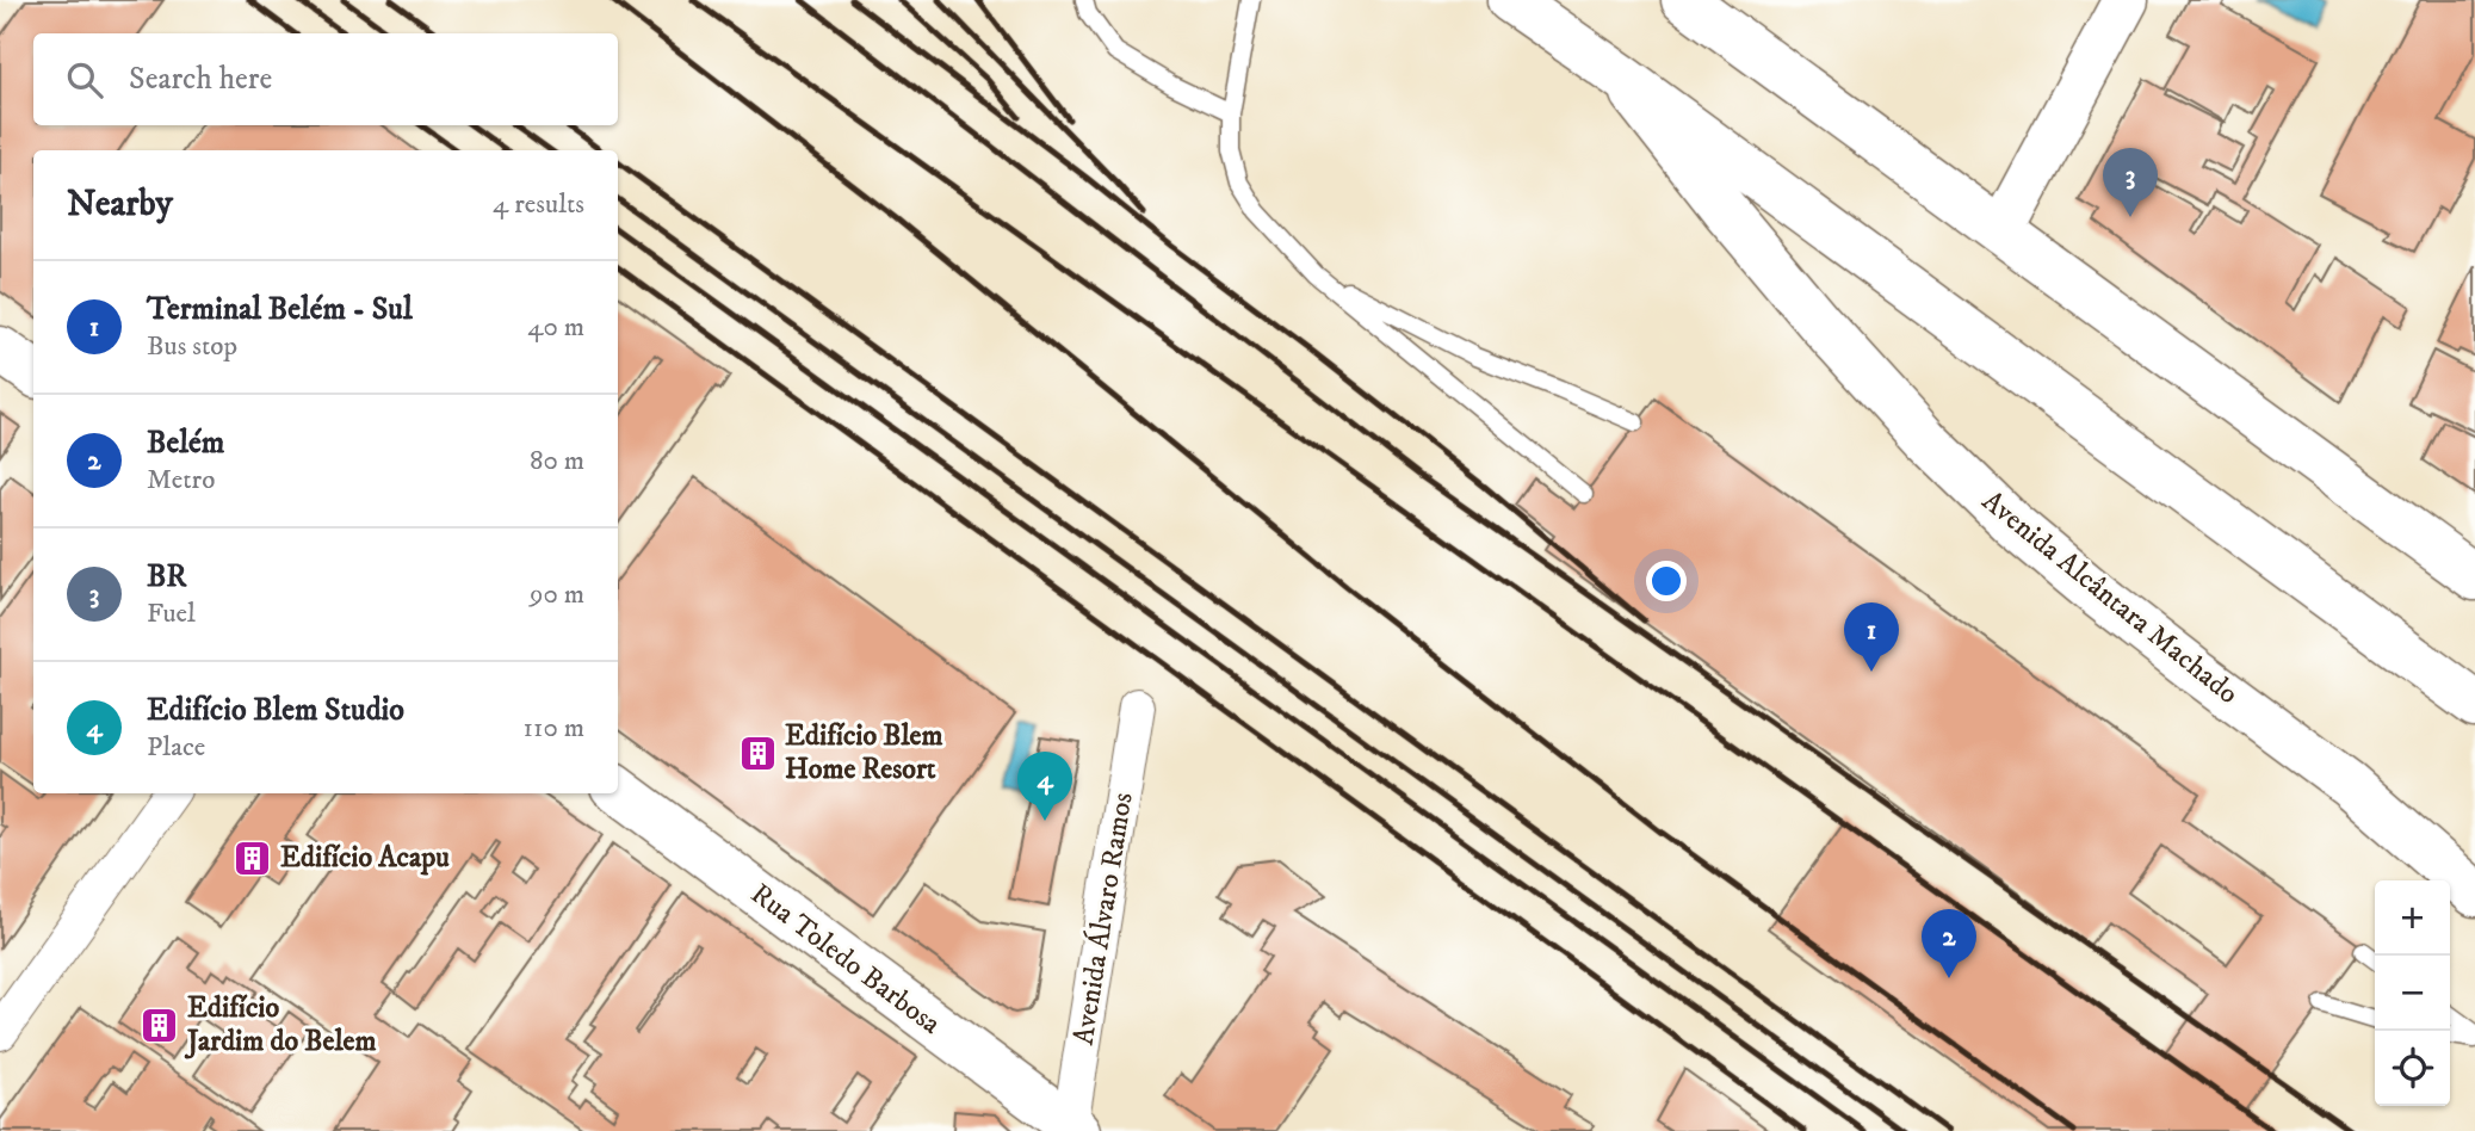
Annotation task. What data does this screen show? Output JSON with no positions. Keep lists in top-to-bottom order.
{
  "streets": {
    "main road": ["Avenida Alcântara Machado", "Rua Toledo Barbosa"],
    "street": ["Avenida Álvaro Ramos"]
  },
  "crossings": [
    ["Avenida Álvaro Ramos", "Rua Toledo Barbosa"]
  ],
  "places": {
    "building": ["Edifício Blem Home Resort", "Edifício Acapu", "Edifício Jardim do Belem"]
  },
  "page": {
    "search": "Search here",
    "pins": [
      "3",
      "1",
      "4",
      "2"
    ],
    "heading": ["Nearby", "4 results"],
    "list": [
      {
        "mark": "1",
        "name": "Terminal Belém - Sul",
        "note": "Bus stop",
        "value": "40 m"
      },
      {
        "mark": "2",
        "name": "Belém",
        "note": "Metro",
        "value": "80 m"
      },
      {
        "mark": "3",
        "name": "BR",
        "note": "Fuel",
        "value": "90 m"
      },
      {
        "mark": "4",
        "name": "Edifício Blem Studio",
        "note": "Place",
        "value": "110 m"
      }
    ],
    "map_buttons": ["+", "−"]
  }
}
